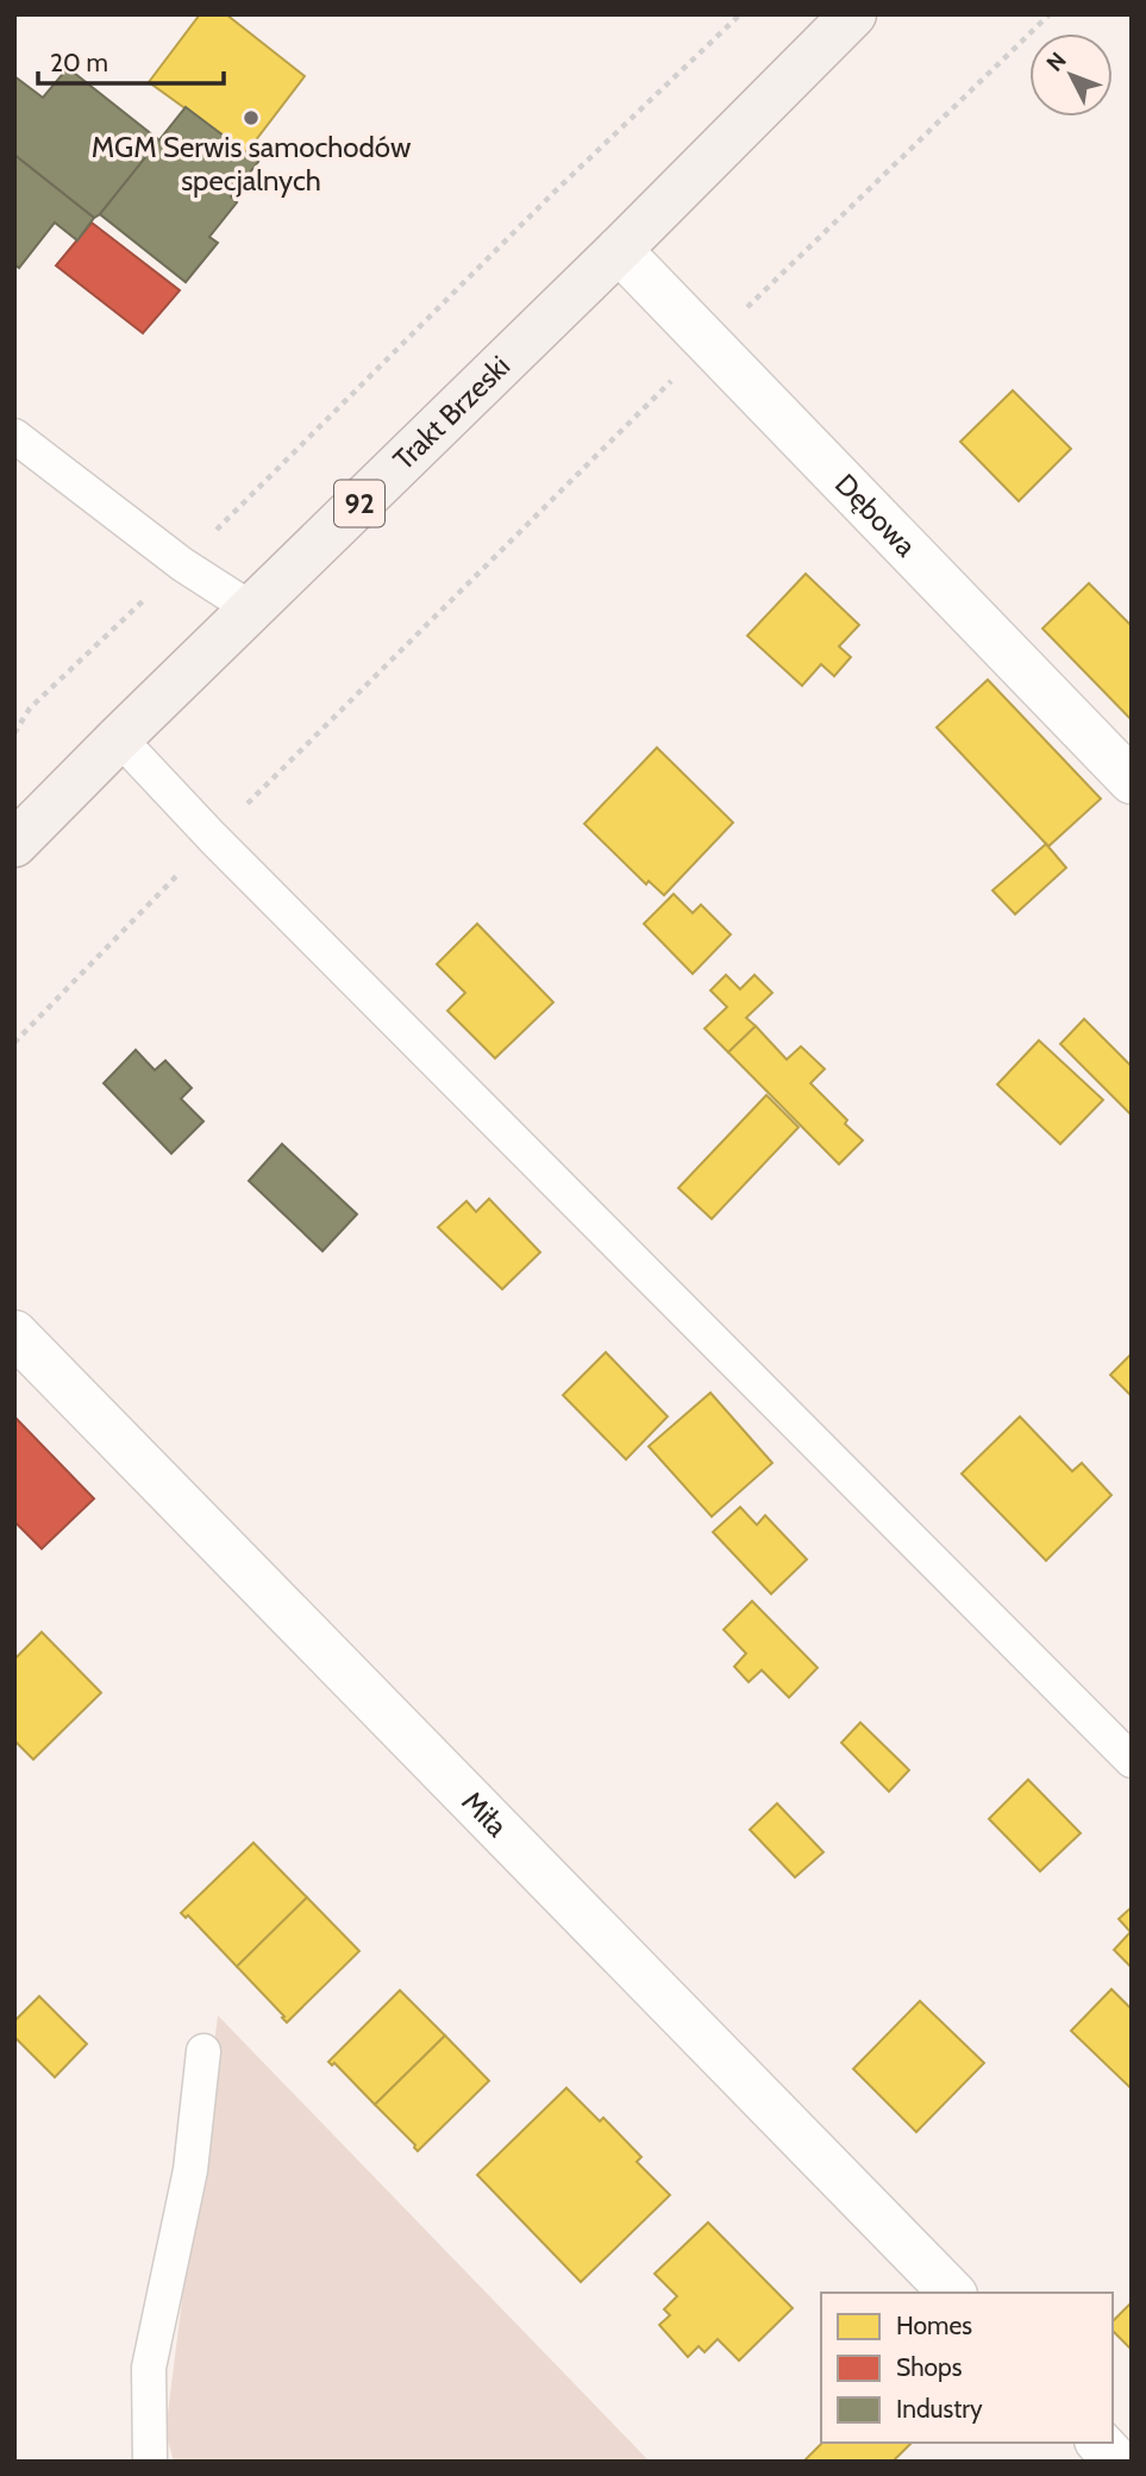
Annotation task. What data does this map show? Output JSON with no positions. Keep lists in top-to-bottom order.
{
  "streets": {
    "main road": ["Trakt Brzeski", "92"],
    "street": ["Dębowa", "Miła"]
  },
  "crossings": [
    ["Trakt Brzeski", "Dębowa"]
  ],
  "places": ["MGM Serwis samochodów specjalnych"],
  "legend": ["Homes", "Shops", "Industry"],
  "scale_bar": "20 m",
  "north": "top left"
}
